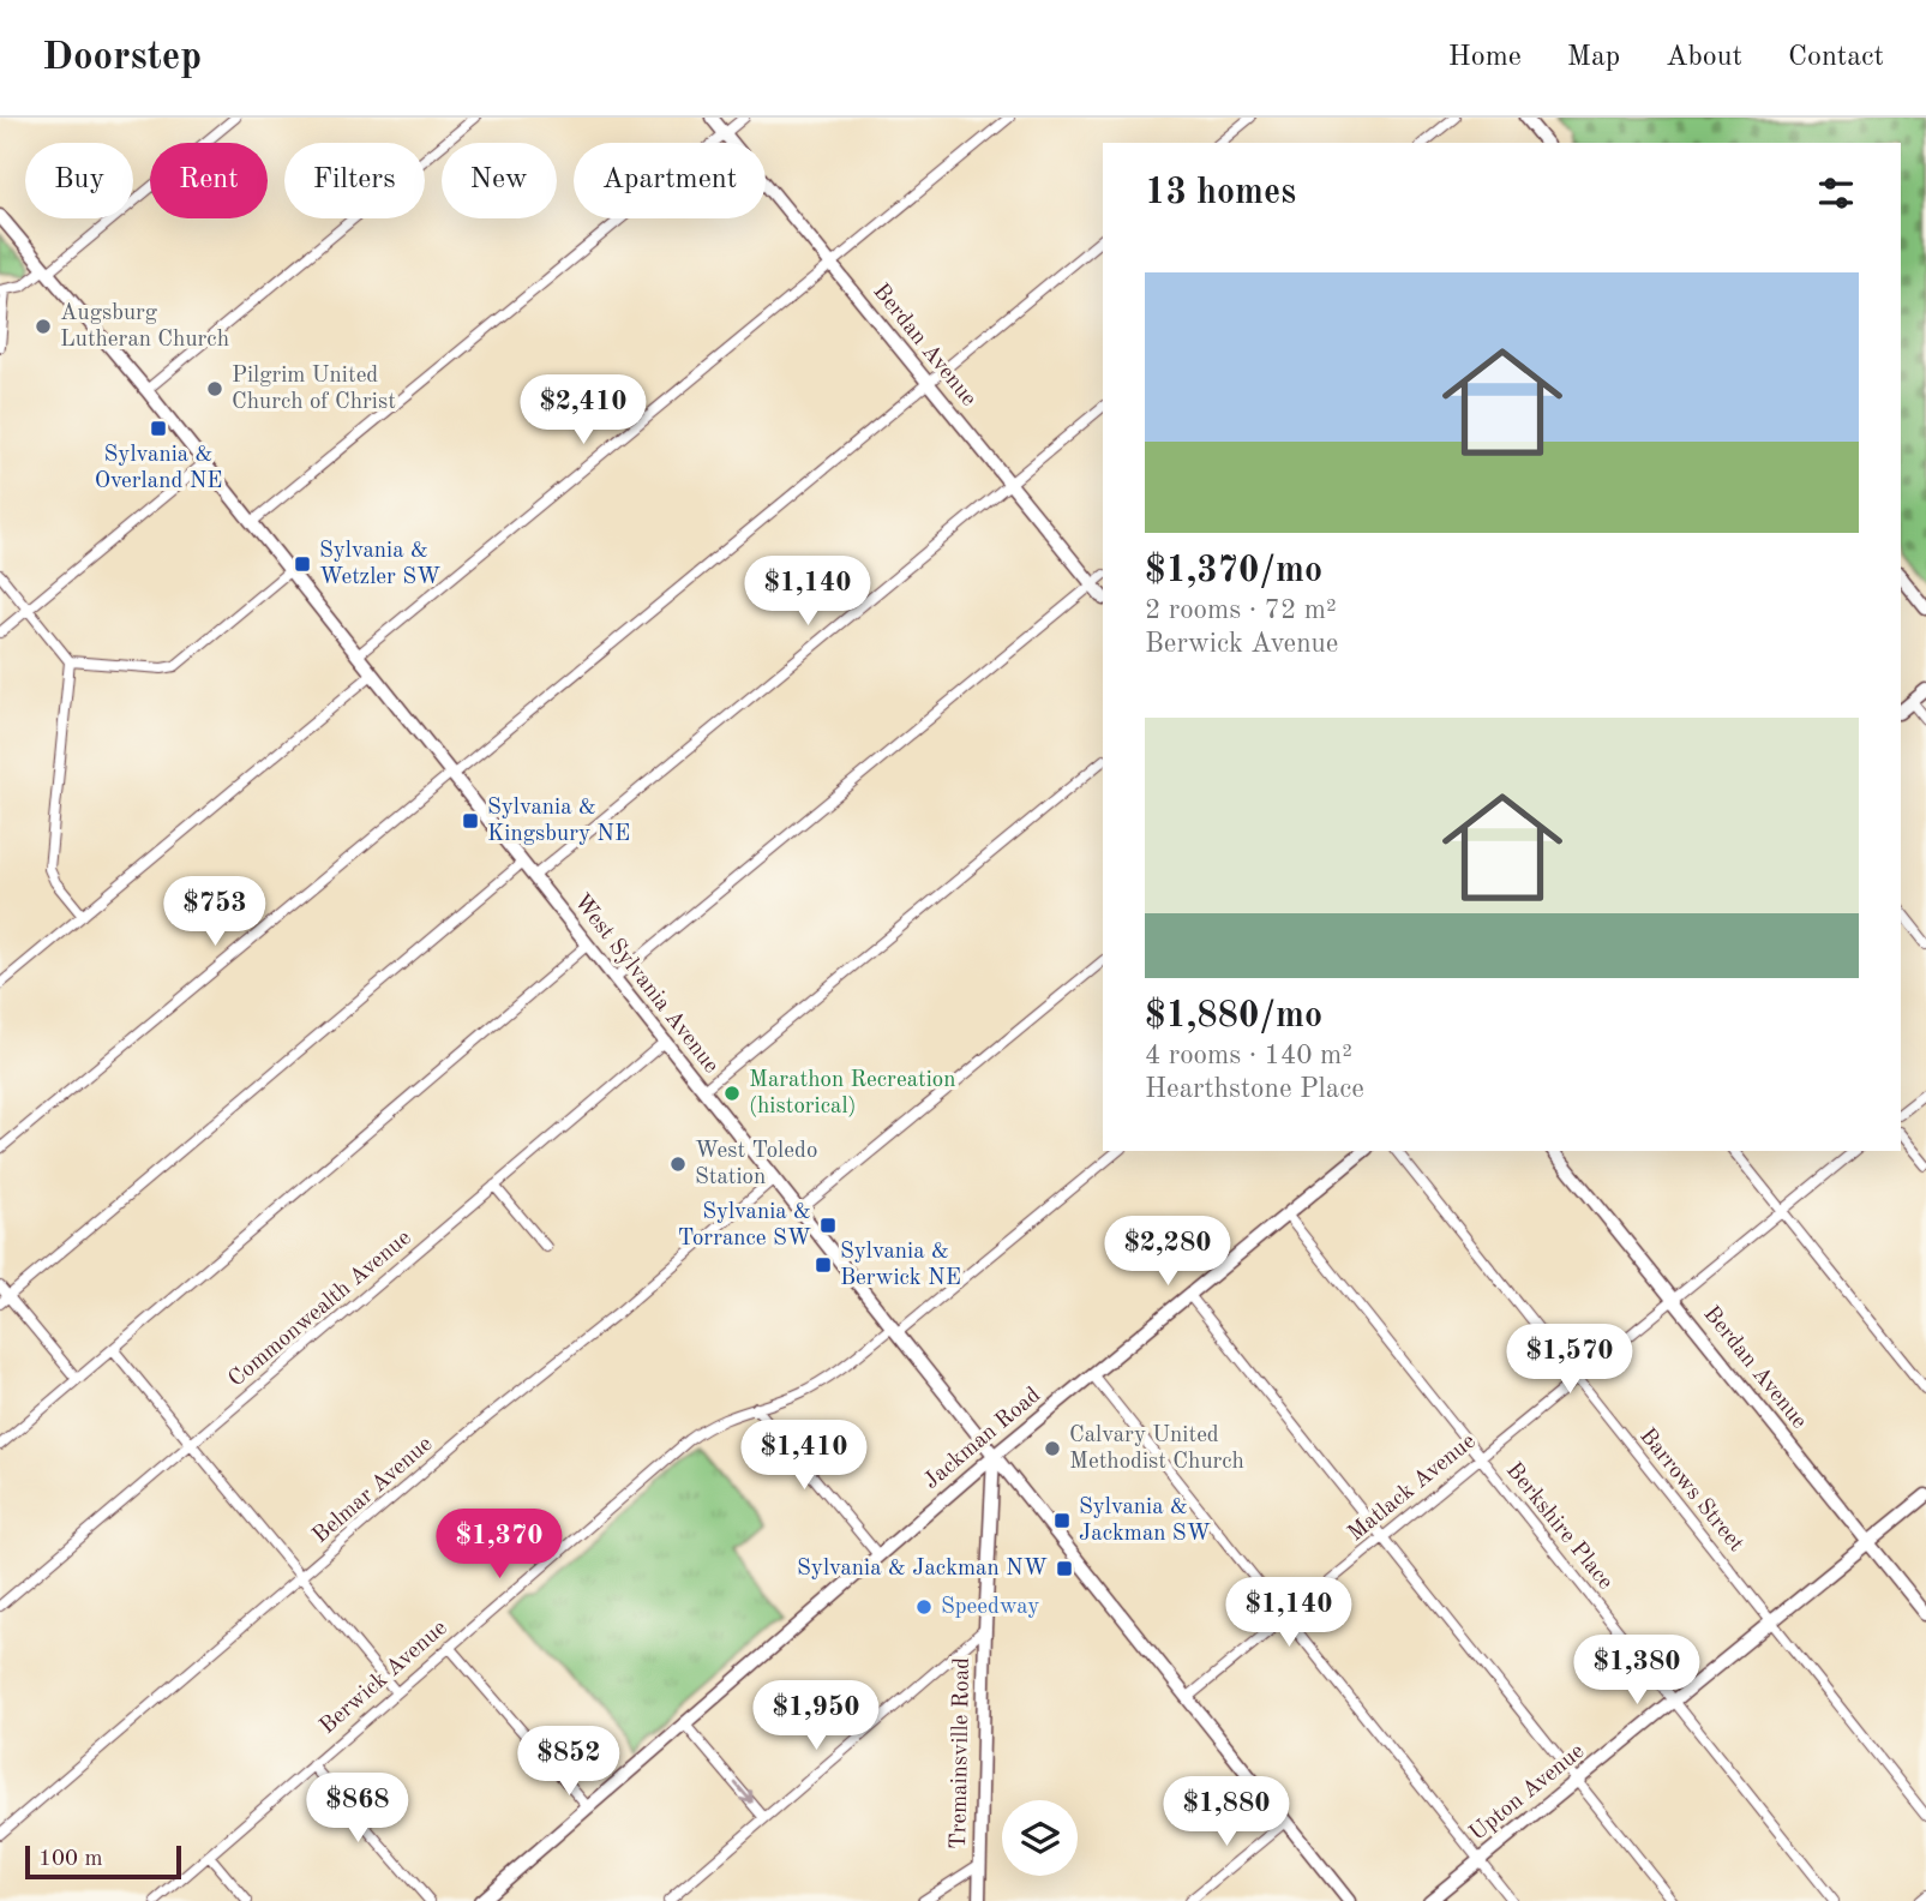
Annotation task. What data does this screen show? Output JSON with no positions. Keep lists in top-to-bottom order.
{
  "streets": {
    "street": [
      "Berdan Avenue",
      "West Sylvania Avenue",
      "Commonwealth Avenue",
      "Jackman Road",
      "Matlack Avenue",
      "Belmar Avenue",
      "Barrows Street",
      "Berkshire Place",
      "Berwick Avenue",
      "Tremainsville Road",
      "Upton Avenue"
    ]
  },
  "crossings": [
    ["Berdan Avenue", "Matlack Avenue"],
    ["Berdan Avenue", "Upton Avenue"],
    ["West Sylvania Avenue", "Commonwealth Avenue"],
    ["West Sylvania Avenue", "Jackman Road"],
    ["West Sylvania Avenue", "Matlack Avenue"],
    ["West Sylvania Avenue", "Belmar Avenue"],
    ["West Sylvania Avenue", "Berwick Avenue"],
    ["West Sylvania Avenue", "Tremainsville Road"],
    ["Jackman Road", "Berkshire Place"],
    ["Jackman Road", "Tremainsville Road"],
    ["Matlack Avenue", "Barrows Street"],
    ["Matlack Avenue", "Berkshire Place"],
    ["Barrows Street", "Upton Avenue"],
    ["Berkshire Place", "Upton Avenue"]
  ],
  "places": {
    "other": [
      "Augsburg Lutheran Church",
      "Pilgrim United Church of Christ",
      "Marathon Recreation (historical)",
      "West Toledo Station",
      "Calvary United Methodist Church",
      "Speedway"
    ],
    "transit": [
      "Sylvania & Overland NE",
      "Sylvania & Wetzler SW",
      "Sylvania & Kingsbury NE",
      "Sylvania & Torrance SW",
      "Sylvania & Berwick NE",
      "Sylvania & Jackman SW",
      "Sylvania & Jackman NW"
    ]
  },
  "scale_bar": "100 m",
  "page": {
    "header": "Doorstep",
    "nav": [
      "Home",
      "Map",
      "About",
      "Contact"
    ],
    "chip": [
      "Buy",
      "Rent",
      "Filters",
      "New",
      "Apartment"
    ],
    "heading": "13 homes",
    "list": [
      {
        "name": "$1,370/mo",
        "note": "2 rooms · 72 m² · Berwick Avenue"
      },
      {
        "name": "$1,880/mo",
        "note": "4 rooms · 140 m² · Hearthstone Place"
      }
    ],
    "price": [
      "$2,410",
      "$1,140",
      "$753",
      "$2,280",
      "$1,570",
      "$1,410",
      "$1,370",
      "$1,140",
      "$1,380",
      "$1,950",
      "$852",
      "$868",
      "$1,880"
    ],
    "scale": "100 m"
  }
}
